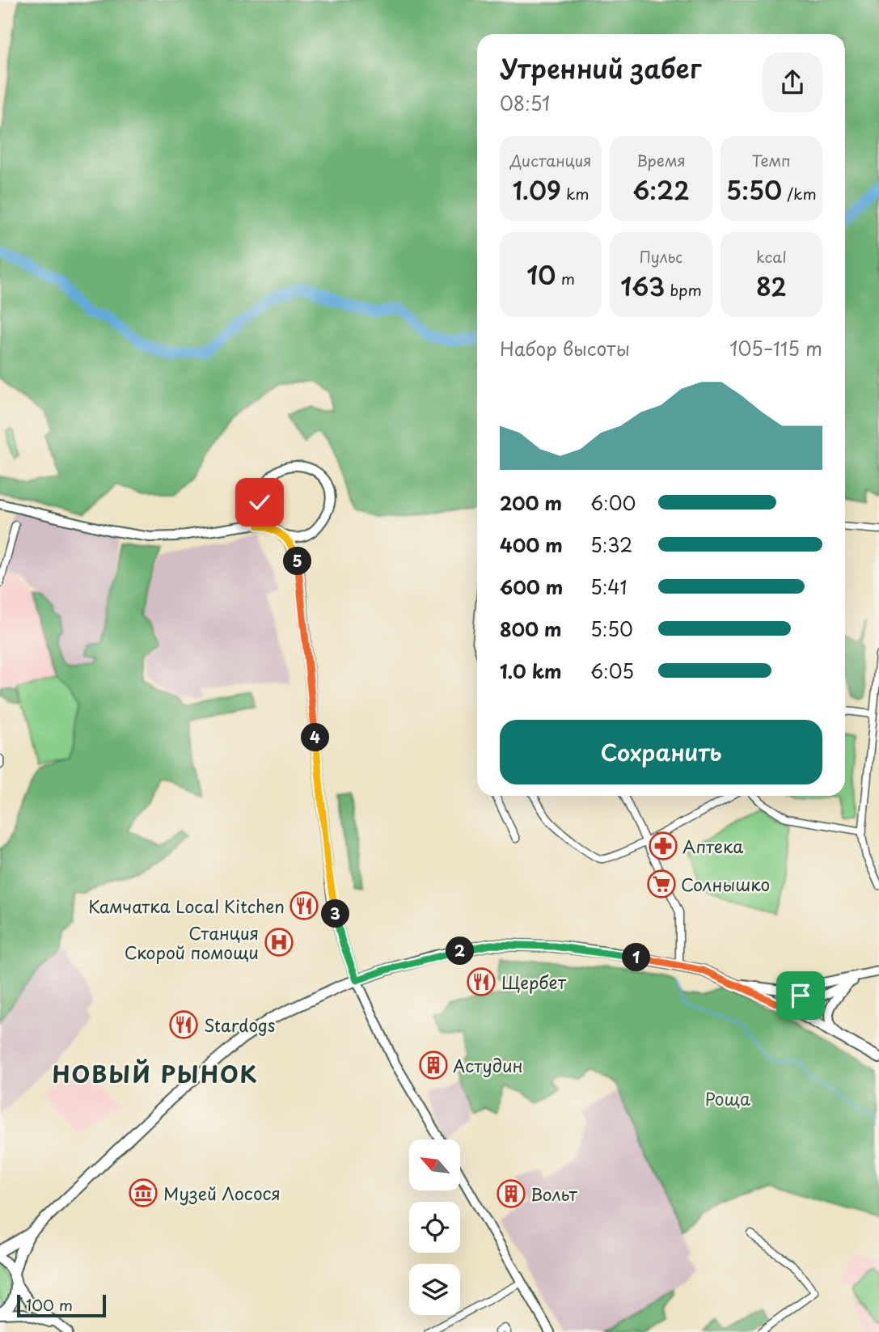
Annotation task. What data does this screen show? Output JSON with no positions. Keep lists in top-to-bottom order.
{
  "districts": ["НОВЫЙ РЫНОК"],
  "parks": ["Роща"],
  "places": {
    "pharmacy": ["Аптека"],
    "supermarket": ["Солнышко"],
    "restaurant": ["Камчатка Local Kitchen", "Щербет", "Stardogs"],
    "hospital": ["Станция Скорой помощи"],
    "building": ["Астудин", "Вольт"],
    "museum": ["Музей Лосося"]
  },
  "scale_bar": "100 m",
  "north": "top left",
  "page": {
    "heading": ["Утренний забег", "08:51"],
    "stats": [
      ["Дистанция", "1.09 km"],
      ["Время", "6:22"],
      ["Темп", "5:50 /km"],
      ["10 m"],
      ["Пульс", "163 bpm"],
      ["kcal", "82"]
    ],
    "chart": ["Набор высоты", "105–115 m"],
    "list": [
      {
        "name": "200 m",
        "note": "6:00"
      },
      {
        "name": "400 m",
        "note": "5:32"
      },
      {
        "name": "600 m",
        "note": "5:41"
      },
      {
        "name": "800 m",
        "note": "5:50"
      },
      {
        "name": "1.0 km",
        "note": "6:05"
      }
    ],
    "pins": [
      "5",
      "4",
      "3",
      "2",
      "1"
    ],
    "buttons": "Сохранить",
    "scale": "100 m"
  }
}
